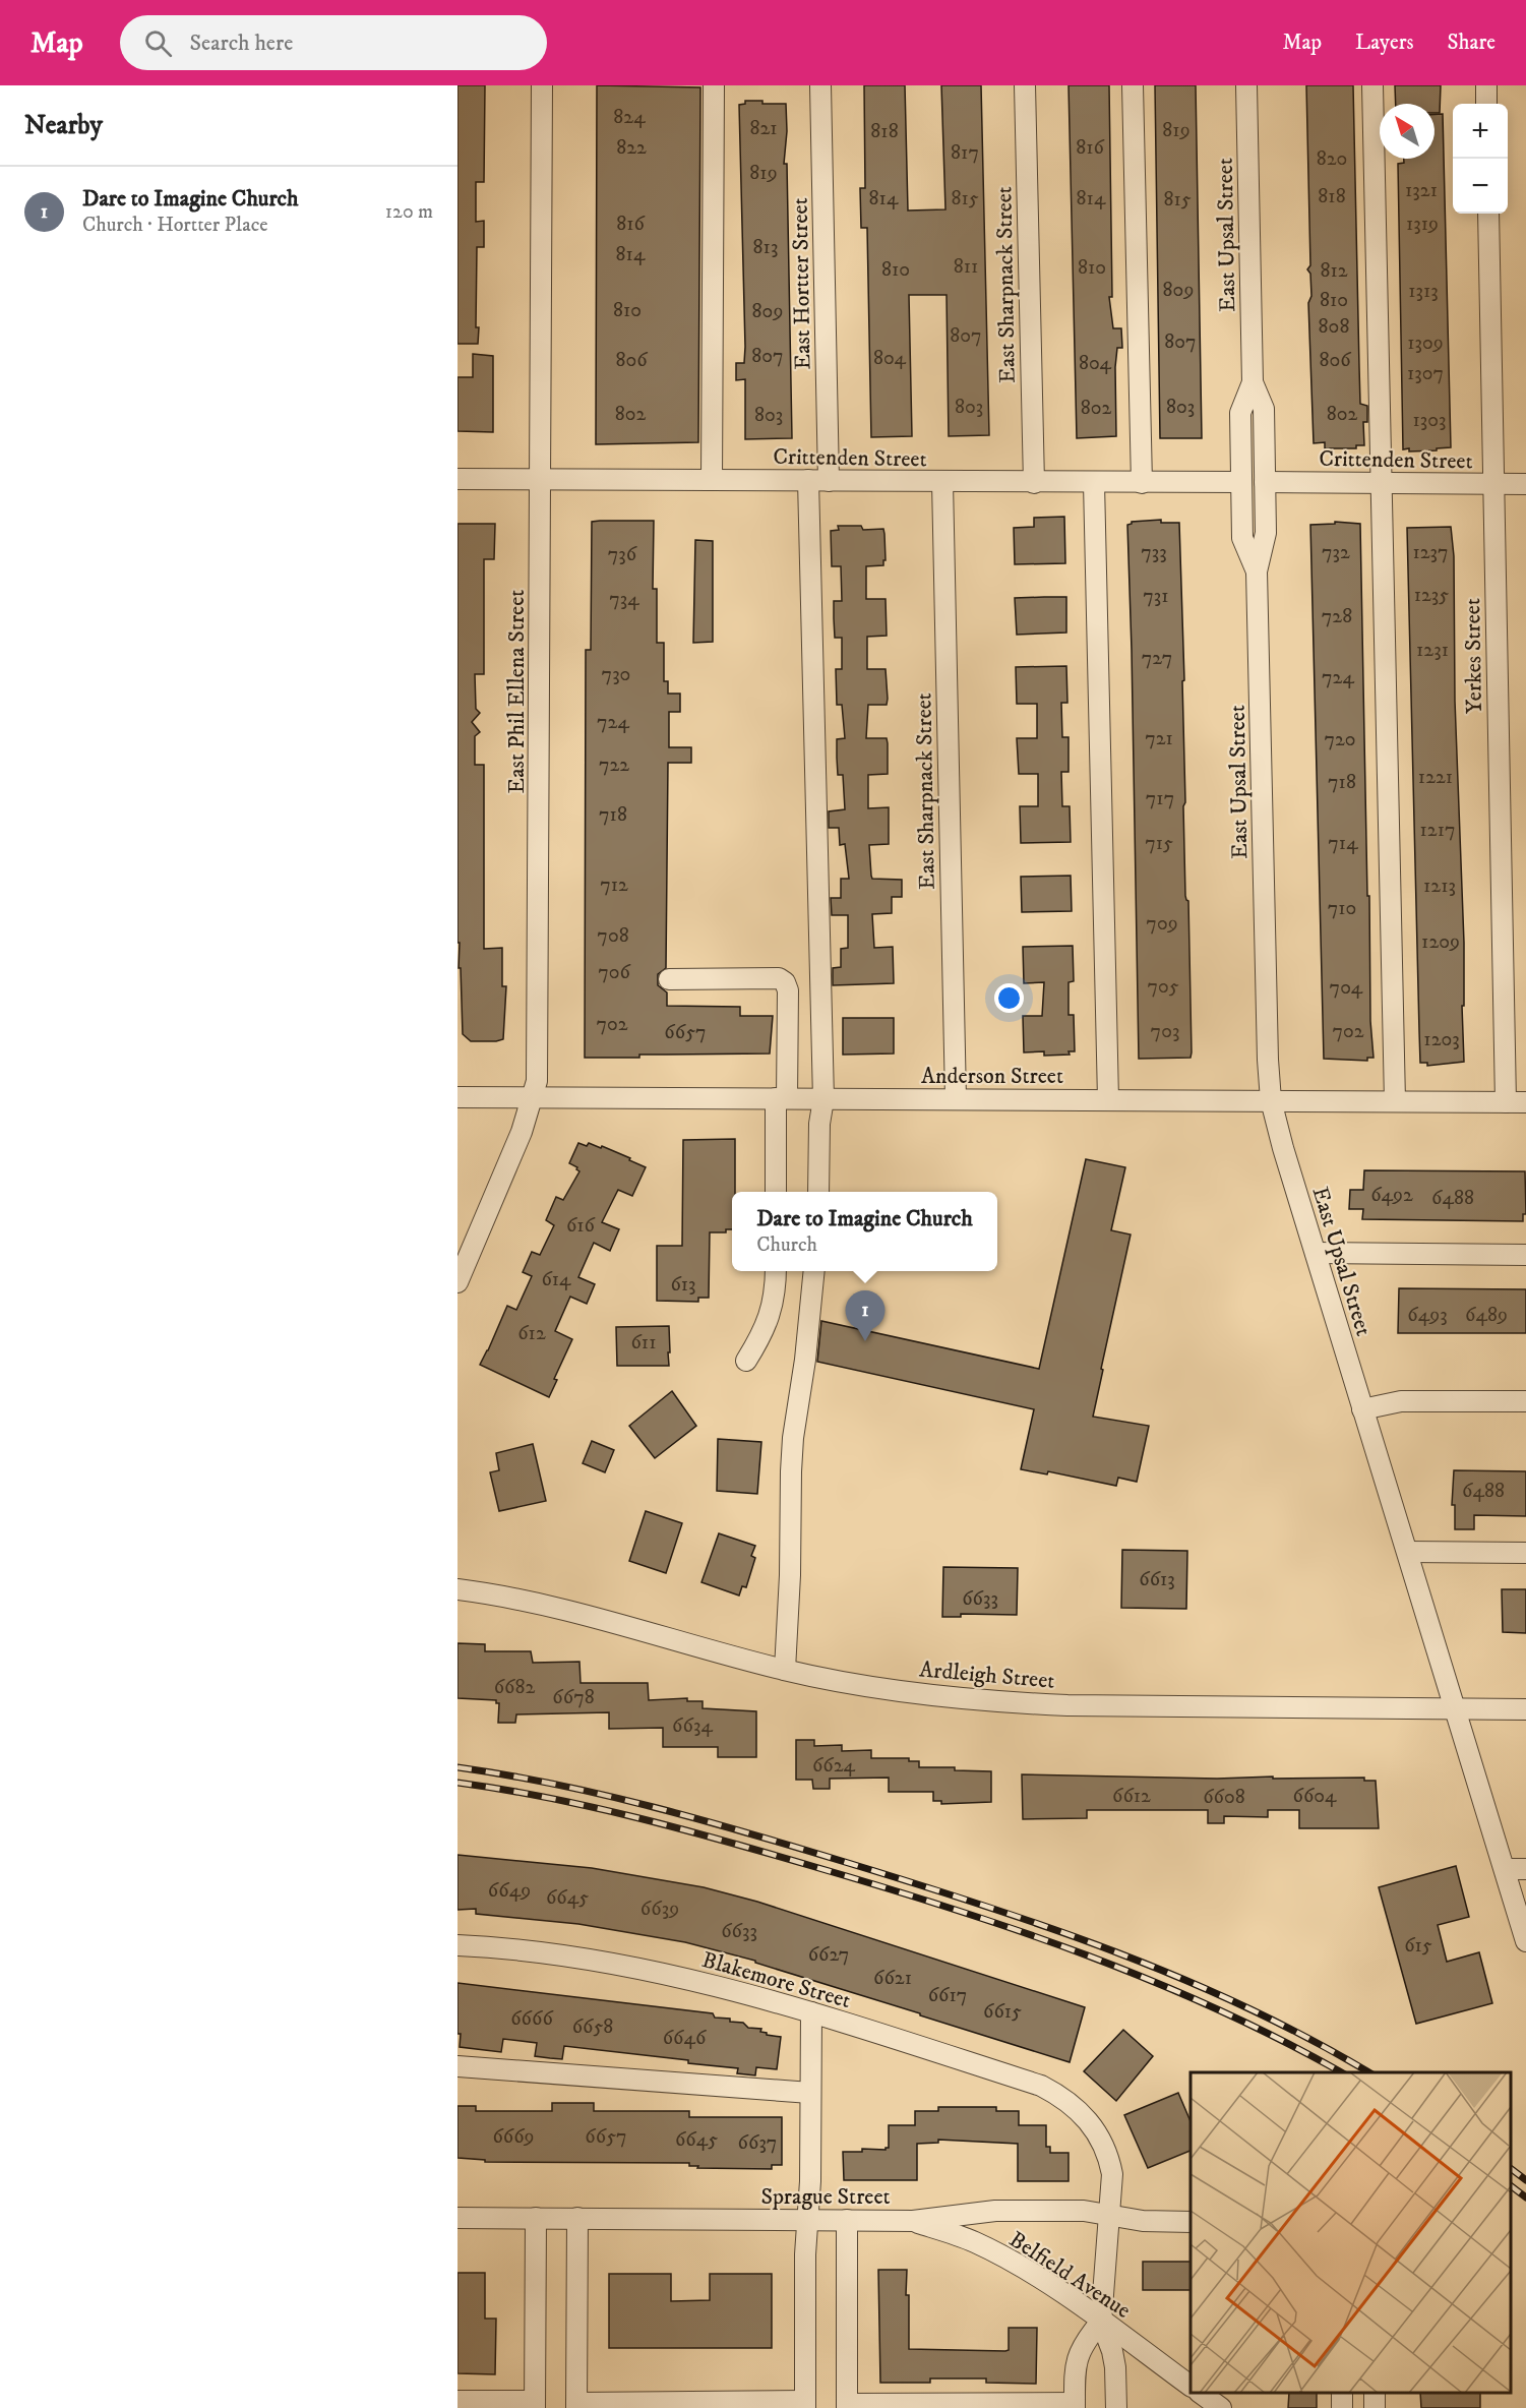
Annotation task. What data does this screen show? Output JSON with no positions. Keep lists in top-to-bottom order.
{
  "streets": {
    "street": [
      "East Upsal Street",
      "East Hortter Street",
      "East Sharpnack Street",
      "Crittenden Street",
      "Yerkes Street",
      "East Phil Ellena Street",
      "Anderson Street",
      "Ardleigh Street",
      "Blakemore Street",
      "Sprague Street",
      "Belfield Avenue"
    ]
  },
  "crossings": [
    ["East Upsal Street", "Crittenden Street"],
    ["East Upsal Street", "Anderson Street"],
    ["East Upsal Street", "Ardleigh Street"],
    ["East Hortter Street", "Crittenden Street"],
    ["East Sharpnack Street", "Crittenden Street"],
    ["East Sharpnack Street", "Anderson Street"],
    ["Crittenden Street", "Yerkes Street"],
    ["Crittenden Street", "East Phil Ellena Street"],
    ["Yerkes Street", "Anderson Street"],
    ["East Phil Ellena Street", "Anderson Street"],
    ["Blakemore Street", "Sprague Street"],
    ["Blakemore Street", "Belfield Avenue"],
    ["Sprague Street", "Belfield Avenue"]
  ],
  "house_numbers": [
    "824",
    "821",
    "819",
    "818",
    "822",
    "816",
    "817",
    "820",
    "819",
    "1321",
    "818",
    "814",
    "815",
    "814",
    "815",
    "816",
    "1319",
    "813",
    "814",
    "811",
    "810",
    "810",
    "812",
    "809",
    "1313",
    "810",
    "810",
    "809",
    "808",
    "807",
    "807",
    "1309",
    "807",
    "804",
    "806",
    "806",
    "804",
    "1307",
    "803",
    "803",
    "802",
    "802",
    "802",
    "803",
    "1303",
    "733",
    "732",
    "1237",
    "736",
    "1235",
    "731",
    "734",
    "728",
    "1231",
    "727",
    "730",
    "724",
    "724",
    "721",
    "720",
    "722",
    "1221",
    "718",
    "717",
    "718",
    "1217",
    "715",
    "714",
    "712",
    "1213",
    "710",
    "709",
    "708",
    "1209",
    "706",
    "705",
    "704",
    "702",
    "703",
    "702",
    "6657",
    "1203",
    "6492",
    "6488",
    "616",
    "614",
    "613",
    "6493",
    "6489",
    "612",
    "611",
    "6488",
    "6613",
    "6633",
    "6682",
    "6678",
    "6634",
    "6624",
    "6612",
    "6604",
    "6608",
    "6649",
    "6645",
    "6639",
    "6633",
    "615",
    "6627",
    "6621",
    "6617",
    "6615",
    "6666",
    "6658",
    "6646",
    "6669",
    "6657",
    "6645",
    "6637"
  ],
  "north": "top left",
  "page": {
    "header": "Map",
    "search": "Search here",
    "nav": ["Map", "Layers", "Share"],
    "heading": "Nearby",
    "map_buttons": ["+", "−"],
    "list": [
      {
        "mark": "1",
        "name": "Dare to Imagine Church",
        "note": "Church · Hortter Place",
        "value": "120 m"
      }
    ],
    "popup": ["Dare to Imagine Church", "Church"],
    "pins": "1"
  }
}
